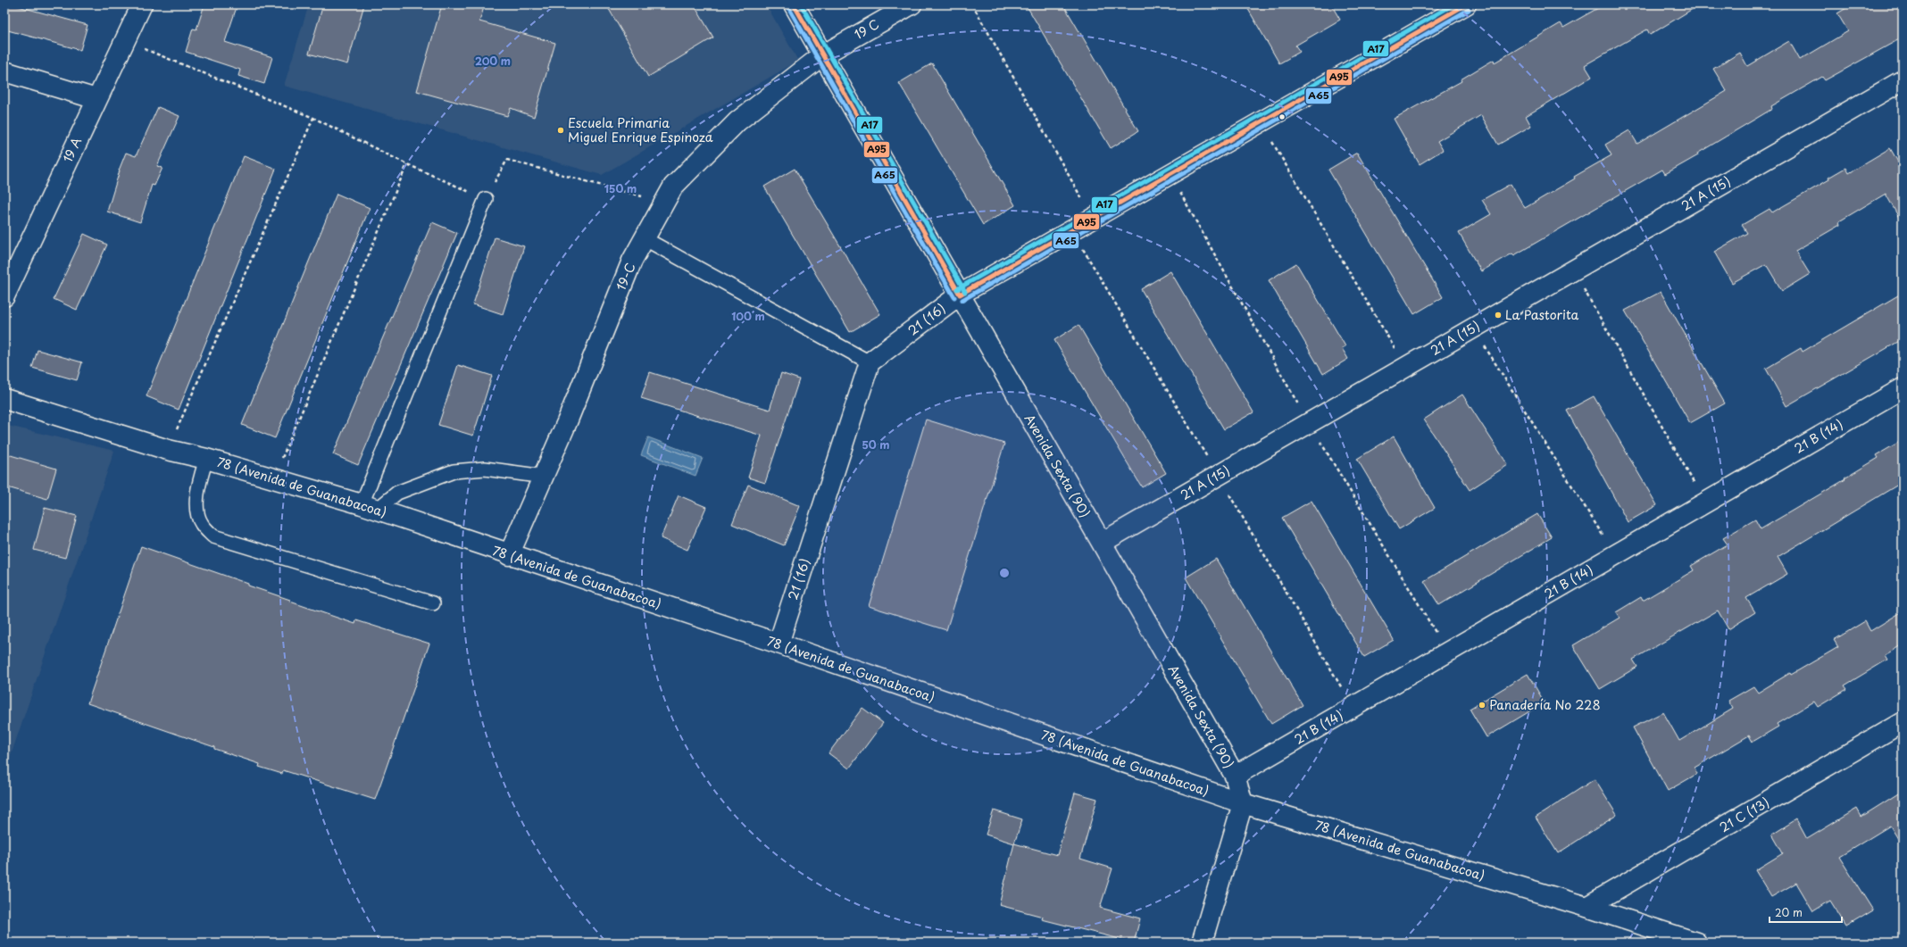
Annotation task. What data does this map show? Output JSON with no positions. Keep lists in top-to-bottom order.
{
  "streets": {
    "street": [
      "19 C",
      "19 A",
      "21 A (15)",
      "19-C",
      "21 (16)",
      "21 B (14)",
      "Avenida Sexta (90)",
      "78 (Avenida de Guanabacoa)",
      "21 C (13)"
    ]
  },
  "crossings": [
    ["19 C", "19-C"],
    ["19 C", "Avenida Sexta (90)"],
    ["21 A (15)", "Avenida Sexta (90)"],
    ["19-C", "Avenida Sexta (90)"],
    ["19-C", "78 (Avenida de Guanabacoa)"],
    ["21 (16)", "Avenida Sexta (90)"],
    ["21 (16)", "78 (Avenida de Guanabacoa)"],
    ["21 B (14)", "Avenida Sexta (90)"],
    ["Avenida Sexta (90)", "78 (Avenida de Guanabacoa)"],
    ["78 (Avenida de Guanabacoa)", "21 C (13)"]
  ],
  "places": ["Escuela Primaria Miguel Enrique Espinoza", "La Pastorita", "Panadería No 228"],
  "lines": ["transit line A95", "transit line A17", "transit line A65"],
  "scale_bar": "20 m",
  "rings": [
    "200 m",
    "150 m",
    "100 m",
    "50 m"
  ]
}
